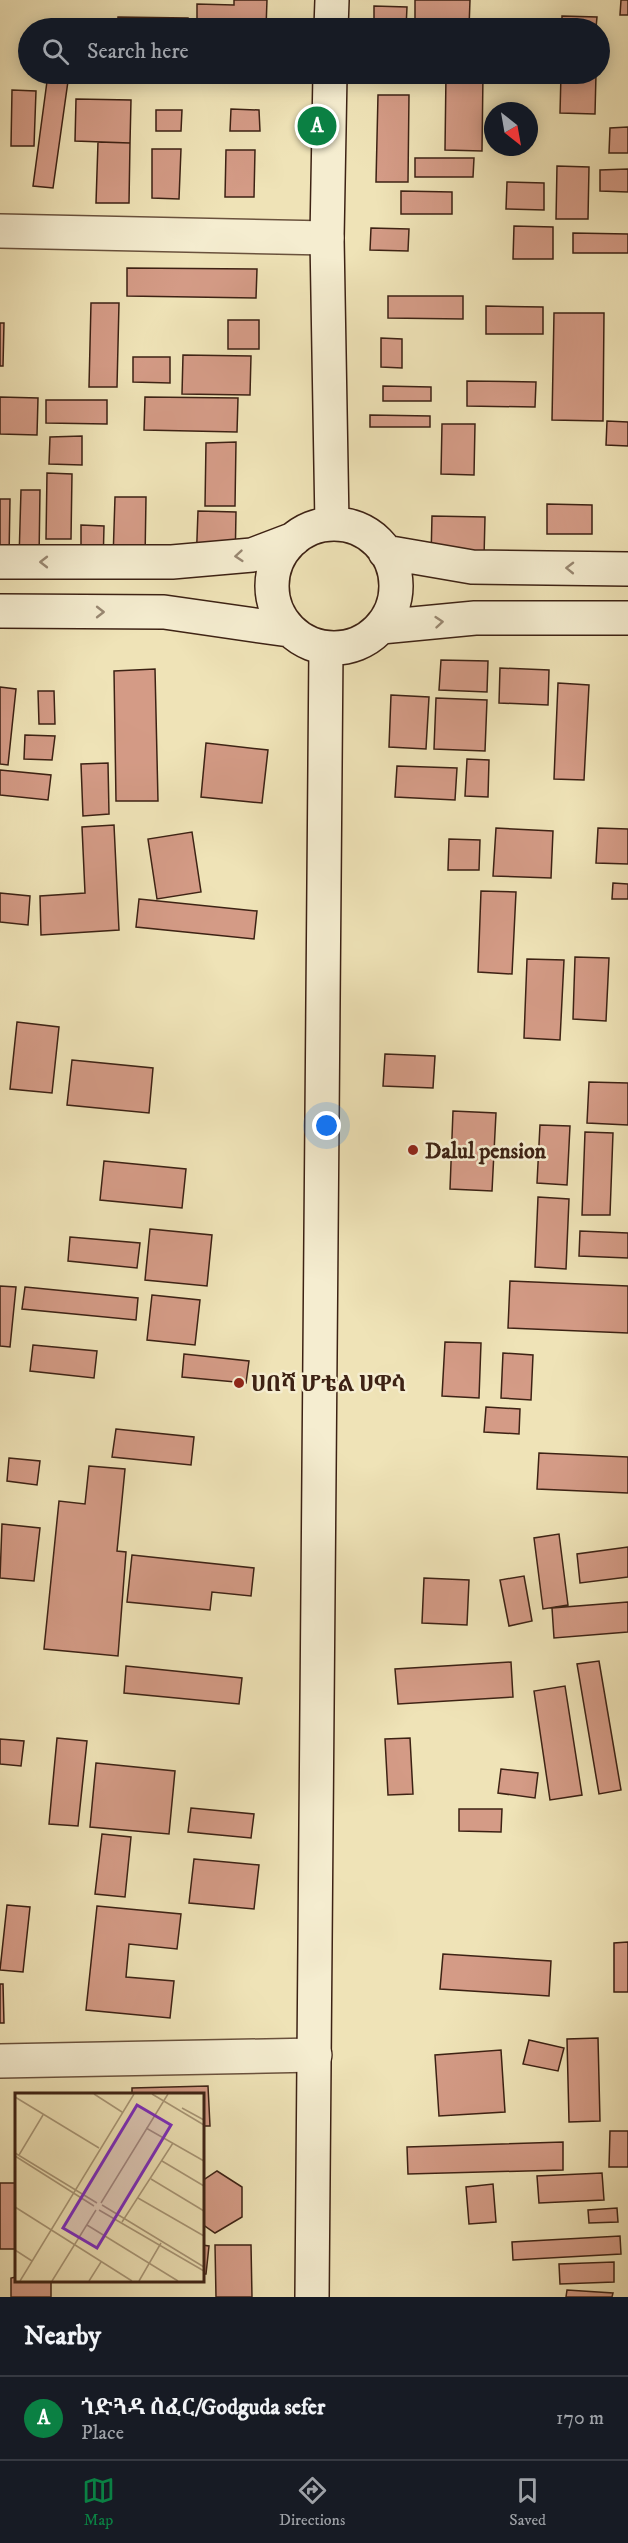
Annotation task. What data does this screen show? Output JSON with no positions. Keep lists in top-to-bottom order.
{
  "places": ["Dalul pension", "ሀበሻ ሆቴል ሀዋሳ"],
  "north": "bottom right",
  "page": {
    "search": "Search here",
    "pins": "A",
    "heading": "Nearby",
    "list": [
      {
        "mark": "A",
        "name": "ጎድጓዳ ሰፈር/Godguda sefer",
        "note": "Place",
        "value": "170 m"
      }
    ],
    "nav": ["Map", "Directions", "Saved"]
  }
}
